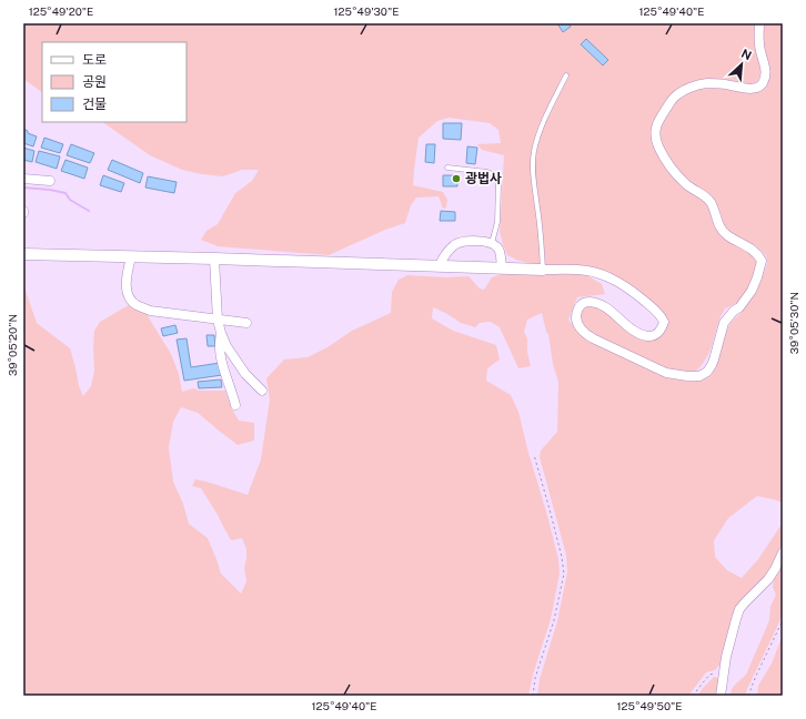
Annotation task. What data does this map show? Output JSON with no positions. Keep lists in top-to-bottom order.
{
  "places": ["광법사"],
  "legend": ["도로", "공원", "건물"],
  "north": "top right",
  "coordinates": [
    "125°49'20\"E",
    "125°49'30\"E",
    "125°49'40\"E",
    "39°05'30\"N",
    "39°05'20\"N",
    "125°49'50\"E"
  ]
}
